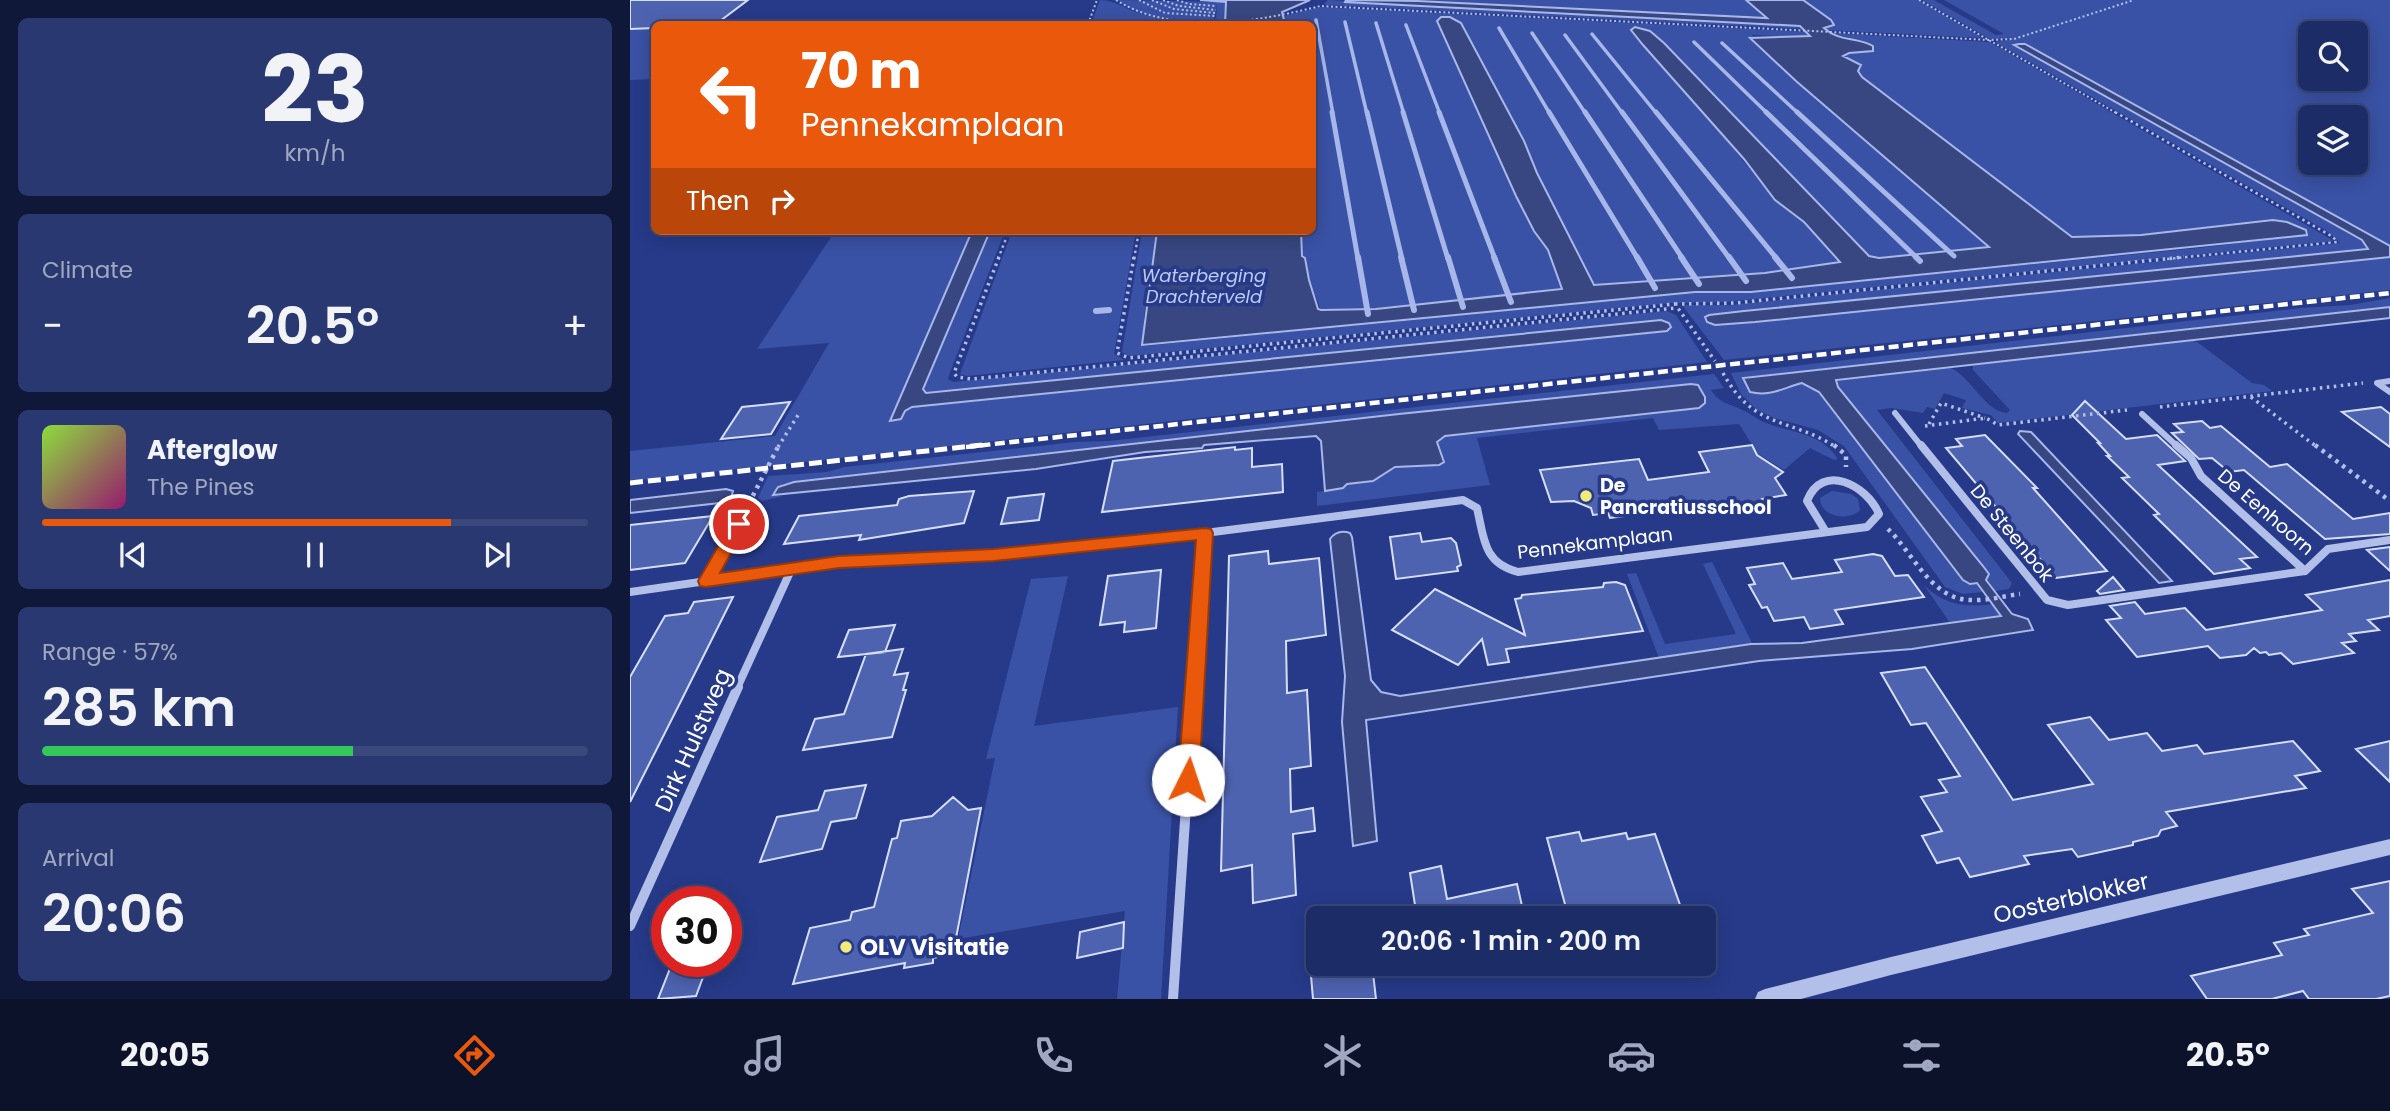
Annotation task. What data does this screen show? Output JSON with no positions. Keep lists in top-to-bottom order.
{
  "streets": {
    "street": [
      "De Eenhoorn",
      "De Steenbok",
      "Pennekamplaan",
      "Dirk Hulstweg",
      "Oosterblokker"
    ]
  },
  "crossings": [
    ["De Eenhoorn", "De Steenbok"],
    ["Pennekamplaan", "Dirk Hulstweg"]
  ],
  "water": ["Waterberging Drachterveld"],
  "places": ["De Pancratiusschool", "OLV Visitatie"],
  "page": {
    "tile": [
      ["23", "km/h"],
      "Climate",
      ["Range · 57%", "285 km"],
      ["Arrival", "20:06"]
    ],
    "turn": ["70 m", "Pennekamplaan"],
    "then": "Then",
    "heat": ["−", "20.5°", "+"],
    "song": ["Afterglow", "The Pines"],
    "limit": "30",
    "trip": "20:06 · 1 min · 200 m",
    "tabs": ["20:05", "20.5°"]
  }
}
